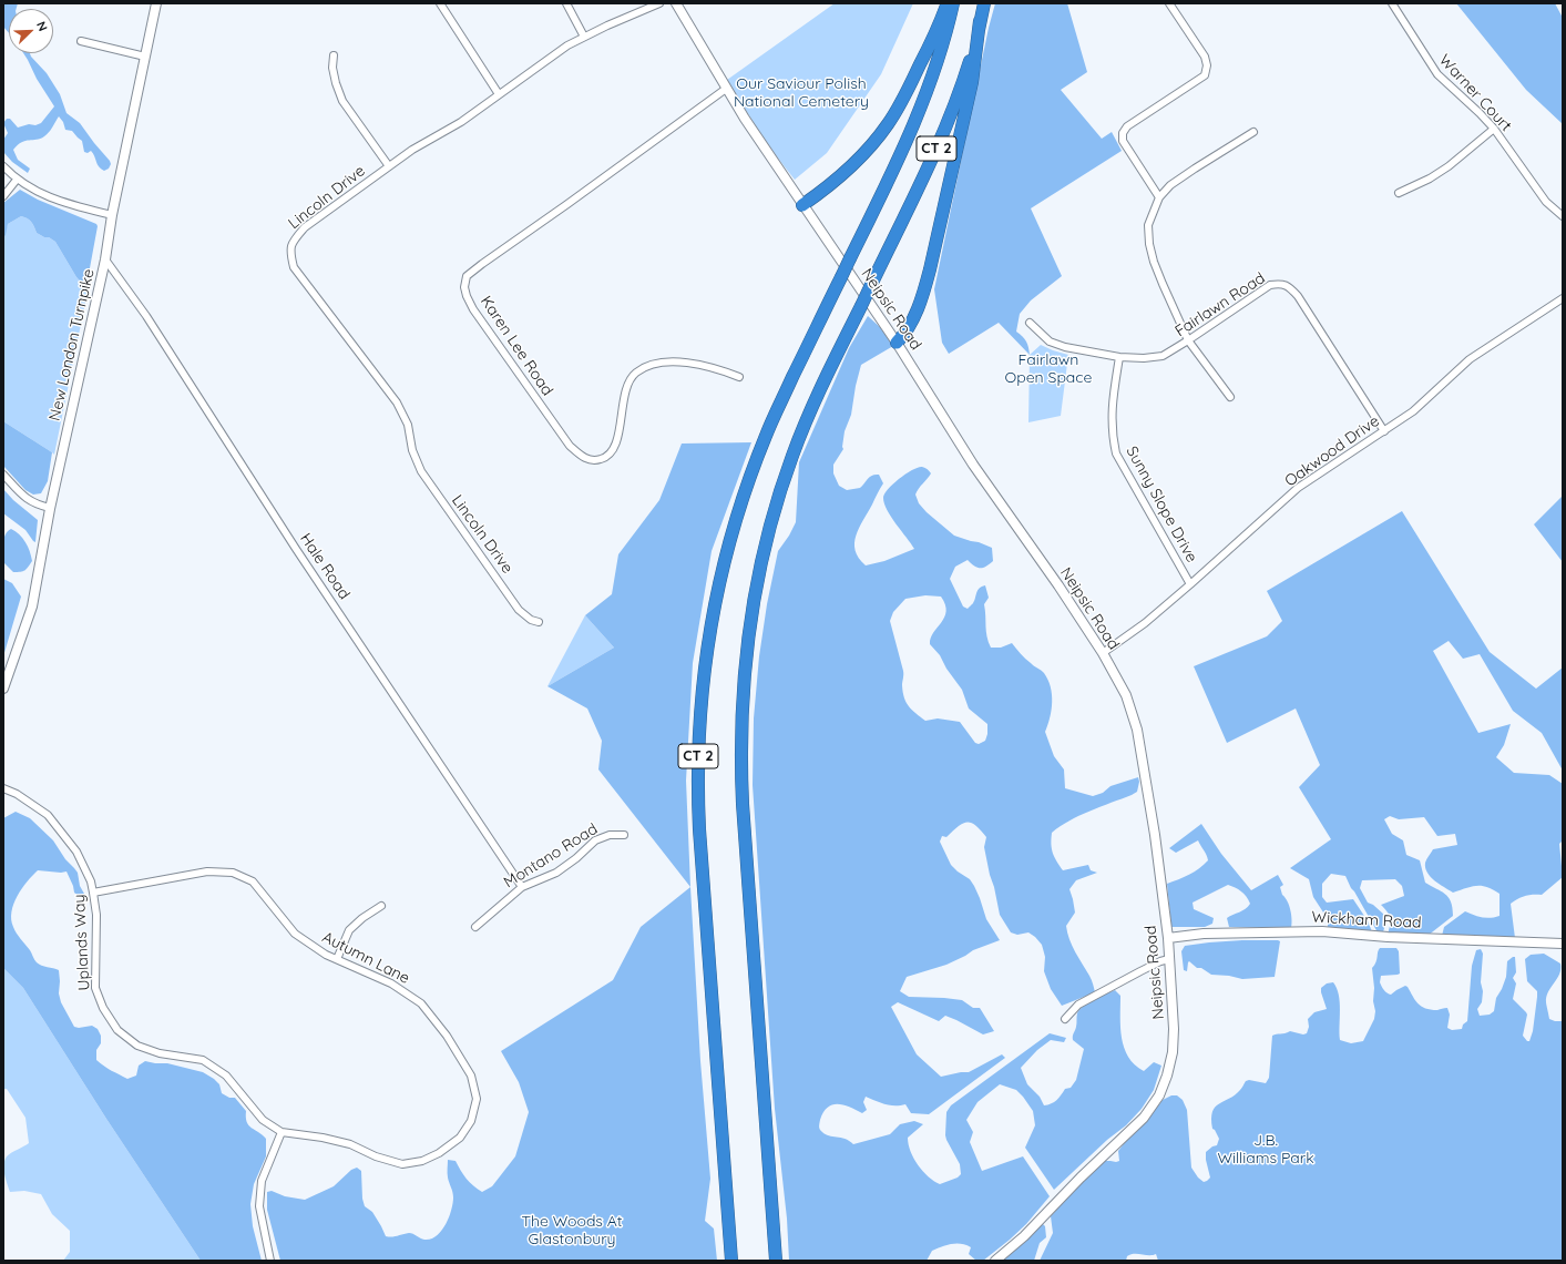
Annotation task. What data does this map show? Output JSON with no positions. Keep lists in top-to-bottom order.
{
  "streets": {
    "highway": ["CT 2"],
    "street": [
      "Warner Court",
      "Lincoln Drive",
      "Fairlawn Road",
      "Neipsic Road",
      "New London Turnpike",
      "Karen Lee Road",
      "Oakwood Drive",
      "Sunny Slope Drive",
      "Hale Road",
      "Montano Road",
      "Wickham Road",
      "Uplands Way",
      "Autumn Lane"
    ]
  },
  "crossings": [
    ["Fairlawn Road", "Oakwood Drive"],
    ["Fairlawn Road", "Sunny Slope Drive"],
    ["Neipsic Road", "Karen Lee Road"],
    ["Neipsic Road", "Oakwood Drive"],
    ["Neipsic Road", "Wickham Road"],
    ["New London Turnpike", "Hale Road"],
    ["Oakwood Drive", "Sunny Slope Drive"],
    ["Hale Road", "Montano Road"],
    ["Uplands Way", "Autumn Lane"]
  ],
  "parks": [
    "Our Saviour Polish National Cemetery",
    "Fairlawn Open Space",
    "J.B. Williams Park",
    "The Woods At Glastonbury"
  ],
  "north": "top right"
}
